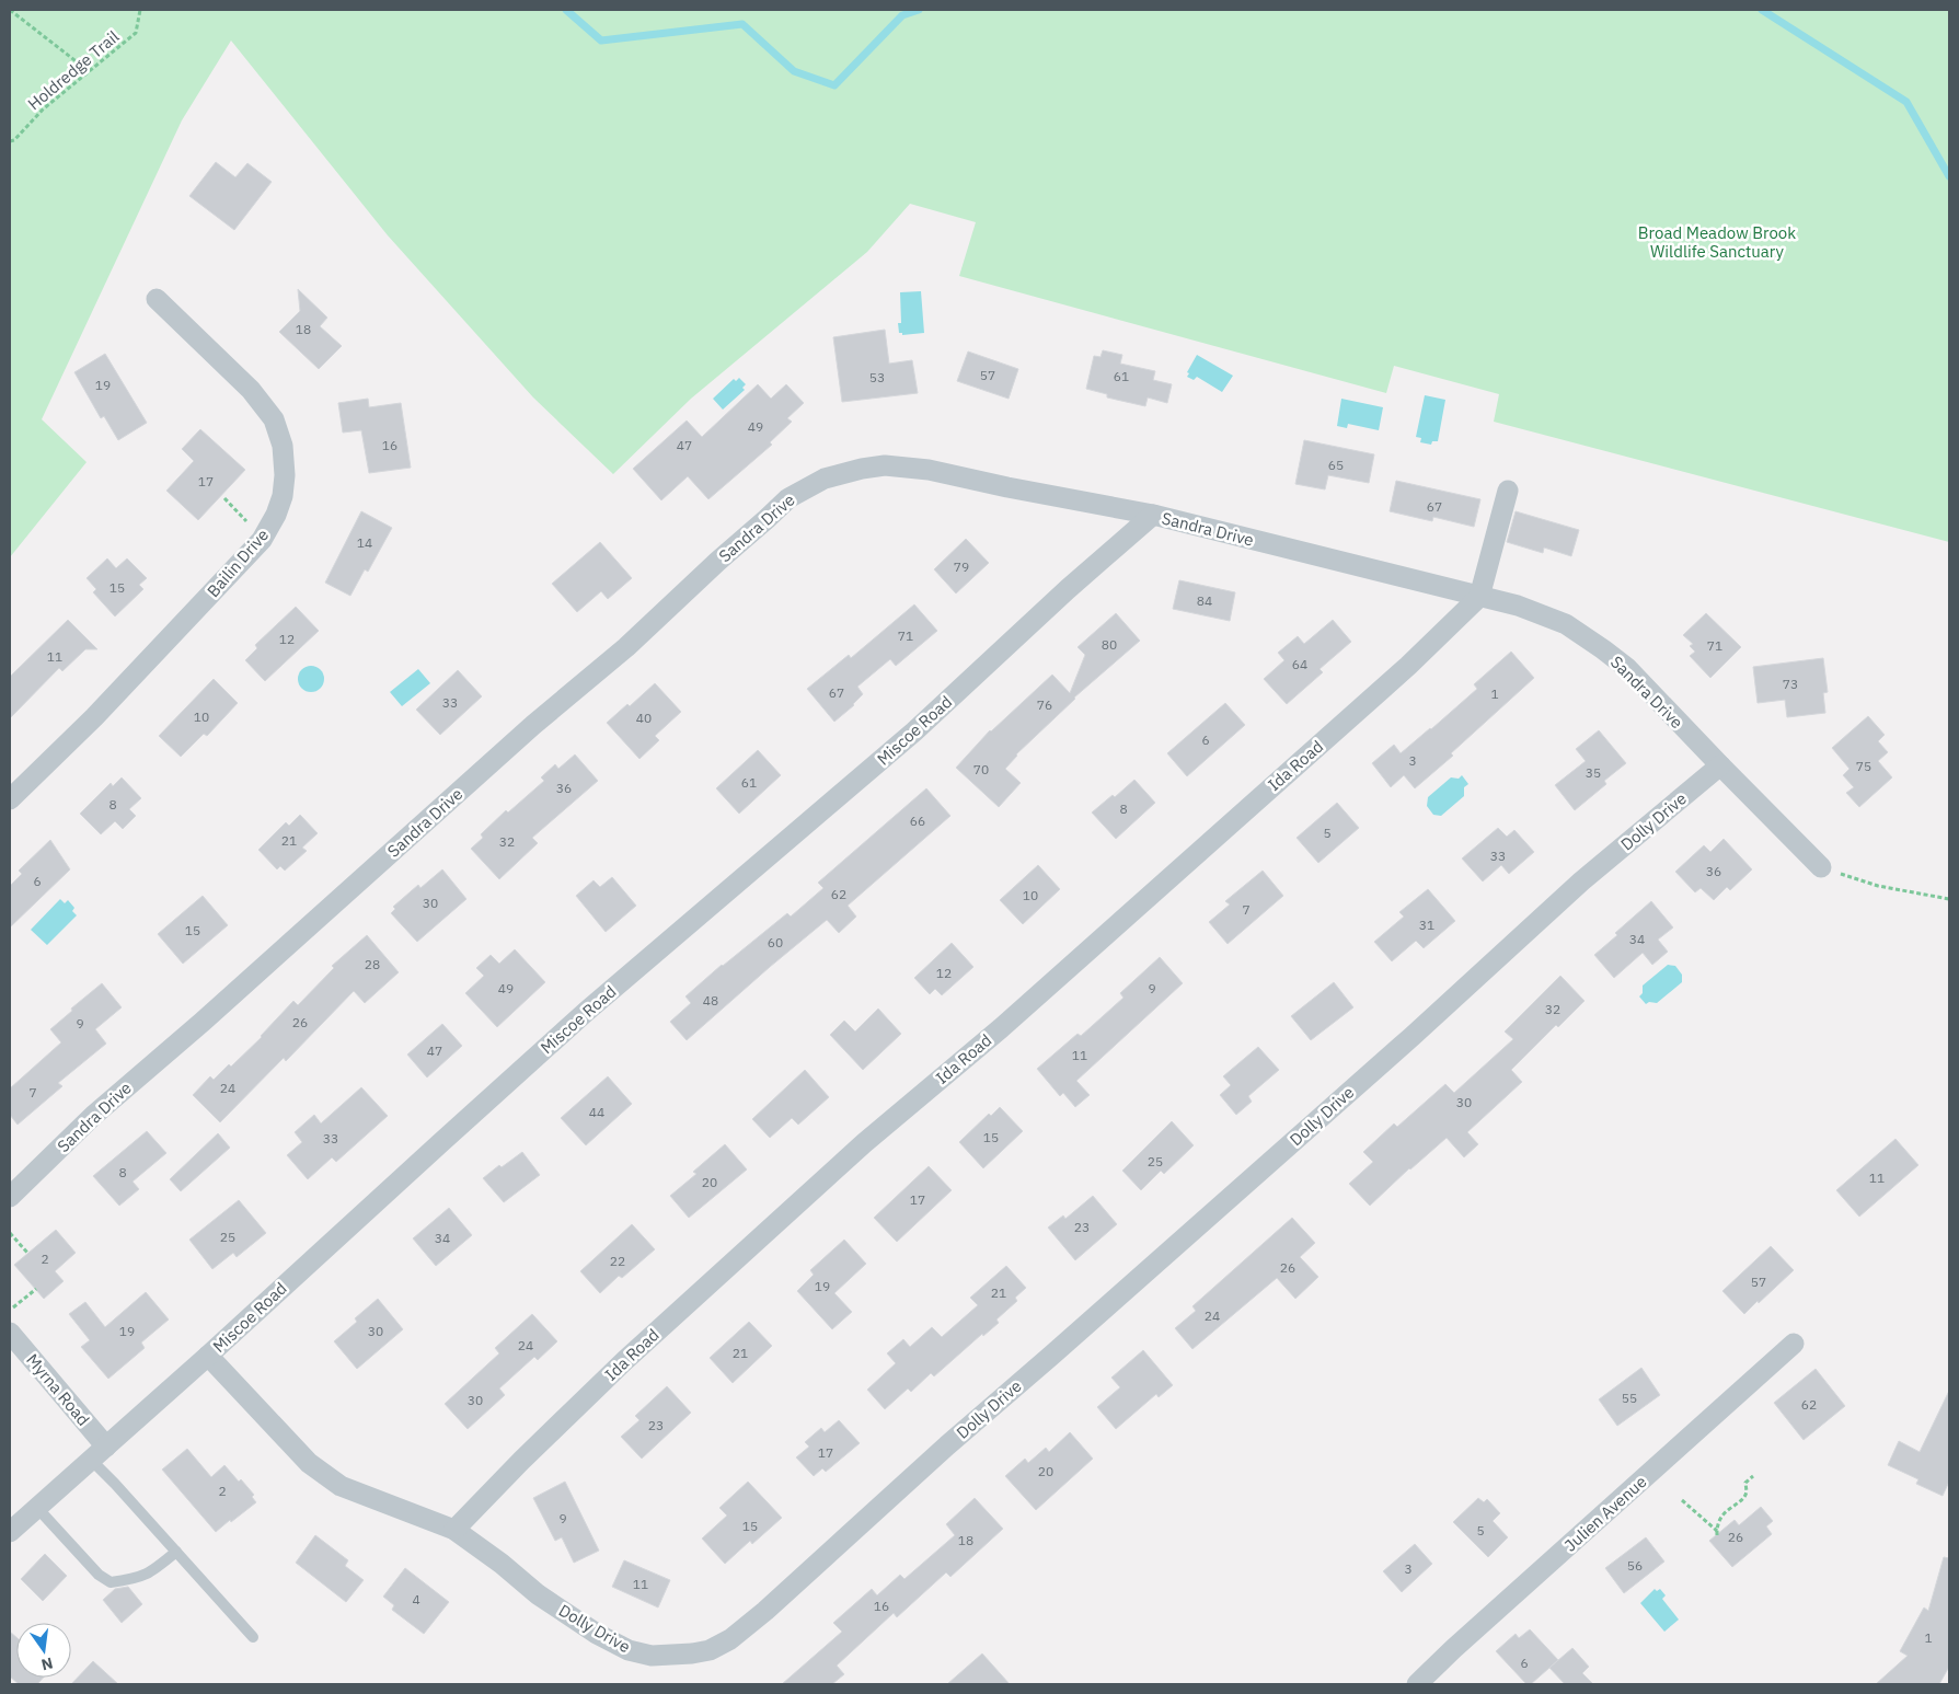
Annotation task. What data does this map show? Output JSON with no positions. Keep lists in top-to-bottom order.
{
  "streets": {
    "street": [
      "Sandra Drive",
      "Bailin Drive",
      "Miscoe Road",
      "Ida Road",
      "Dolly Drive",
      "Myrna Road",
      "Julien Avenue"
    ],
    "path": ["Holdredge Trail"]
  },
  "crossings": [
    ["Sandra Drive", "Miscoe Road"],
    ["Sandra Drive", "Ida Road"],
    ["Sandra Drive", "Dolly Drive"],
    ["Miscoe Road", "Dolly Drive"],
    ["Miscoe Road", "Myrna Road"],
    ["Ida Road", "Dolly Drive"]
  ],
  "parks": ["Broad Meadow Brook Wildlife Sanctuary"],
  "house_numbers": [
    "18",
    "57",
    "61",
    "53",
    "19",
    "49",
    "16",
    "47",
    "65",
    "17",
    "67",
    "14",
    "79",
    "15",
    "84",
    "71",
    "12",
    "80",
    "71",
    "11",
    "64",
    "73",
    "67",
    "1",
    "33",
    "76",
    "10",
    "40",
    "6",
    "3",
    "75",
    "70",
    "35",
    "61",
    "36",
    "8",
    "8",
    "66",
    "5",
    "21",
    "32",
    "33",
    "36",
    "6",
    "62",
    "10",
    "30",
    "7",
    "31",
    "15",
    "34",
    "60",
    "28",
    "12",
    "49",
    "9",
    "48",
    "32",
    "26",
    "9",
    "47",
    "11",
    "24",
    "7",
    "30",
    "44",
    "15",
    "33",
    "25",
    "8",
    "11",
    "20",
    "17",
    "23",
    "25",
    "34",
    "2",
    "22",
    "26",
    "57",
    "19",
    "21",
    "24",
    "19",
    "30",
    "24",
    "21",
    "55",
    "30",
    "62",
    "23",
    "17",
    "20",
    "2",
    "9",
    "15",
    "5",
    "26",
    "18",
    "56",
    "3",
    "11",
    "4",
    "16",
    "1",
    "6"
  ],
  "north": "bottom"
}
